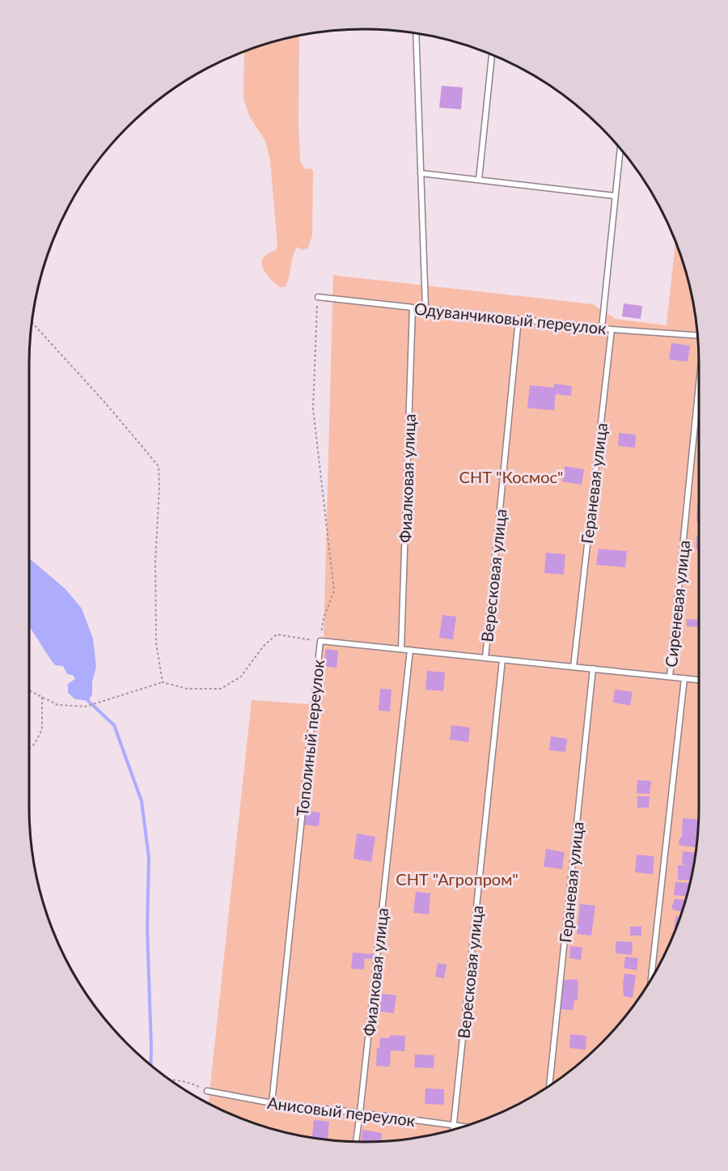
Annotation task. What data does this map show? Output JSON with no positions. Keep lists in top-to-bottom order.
{
  "streets": {
    "lane": [
      "Одуванчиковый переулок",
      "Фиалковая улица",
      "Гераневая улица",
      "Вересковая улица",
      "Сиреневая улица",
      "Тополиный переулок",
      "Анисовый переулок"
    ]
  },
  "crossings": [
    ["Одуванчиковый переулок", "Фиалковая улица"],
    ["Одуванчиковый переулок", "Гераневая улица"],
    ["Одуванчиковый переулок", "Вересковая улица"],
    ["Фиалковая улица", "Тополиный переулок"],
    ["Фиалковая улица", "Анисовый переулок"],
    ["Гераневая улица", "Тополиный переулок"],
    ["Вересковая улица", "Тополиный переулок"],
    ["Вересковая улица", "Анисовый переулок"],
    ["Сиреневая улица", "Тополиный переулок"],
    ["Тополиный переулок", "Анисовый переулок"]
  ],
  "parks": ["СНТ \"Космос\"", "СНТ \"Агропром\""]
}
